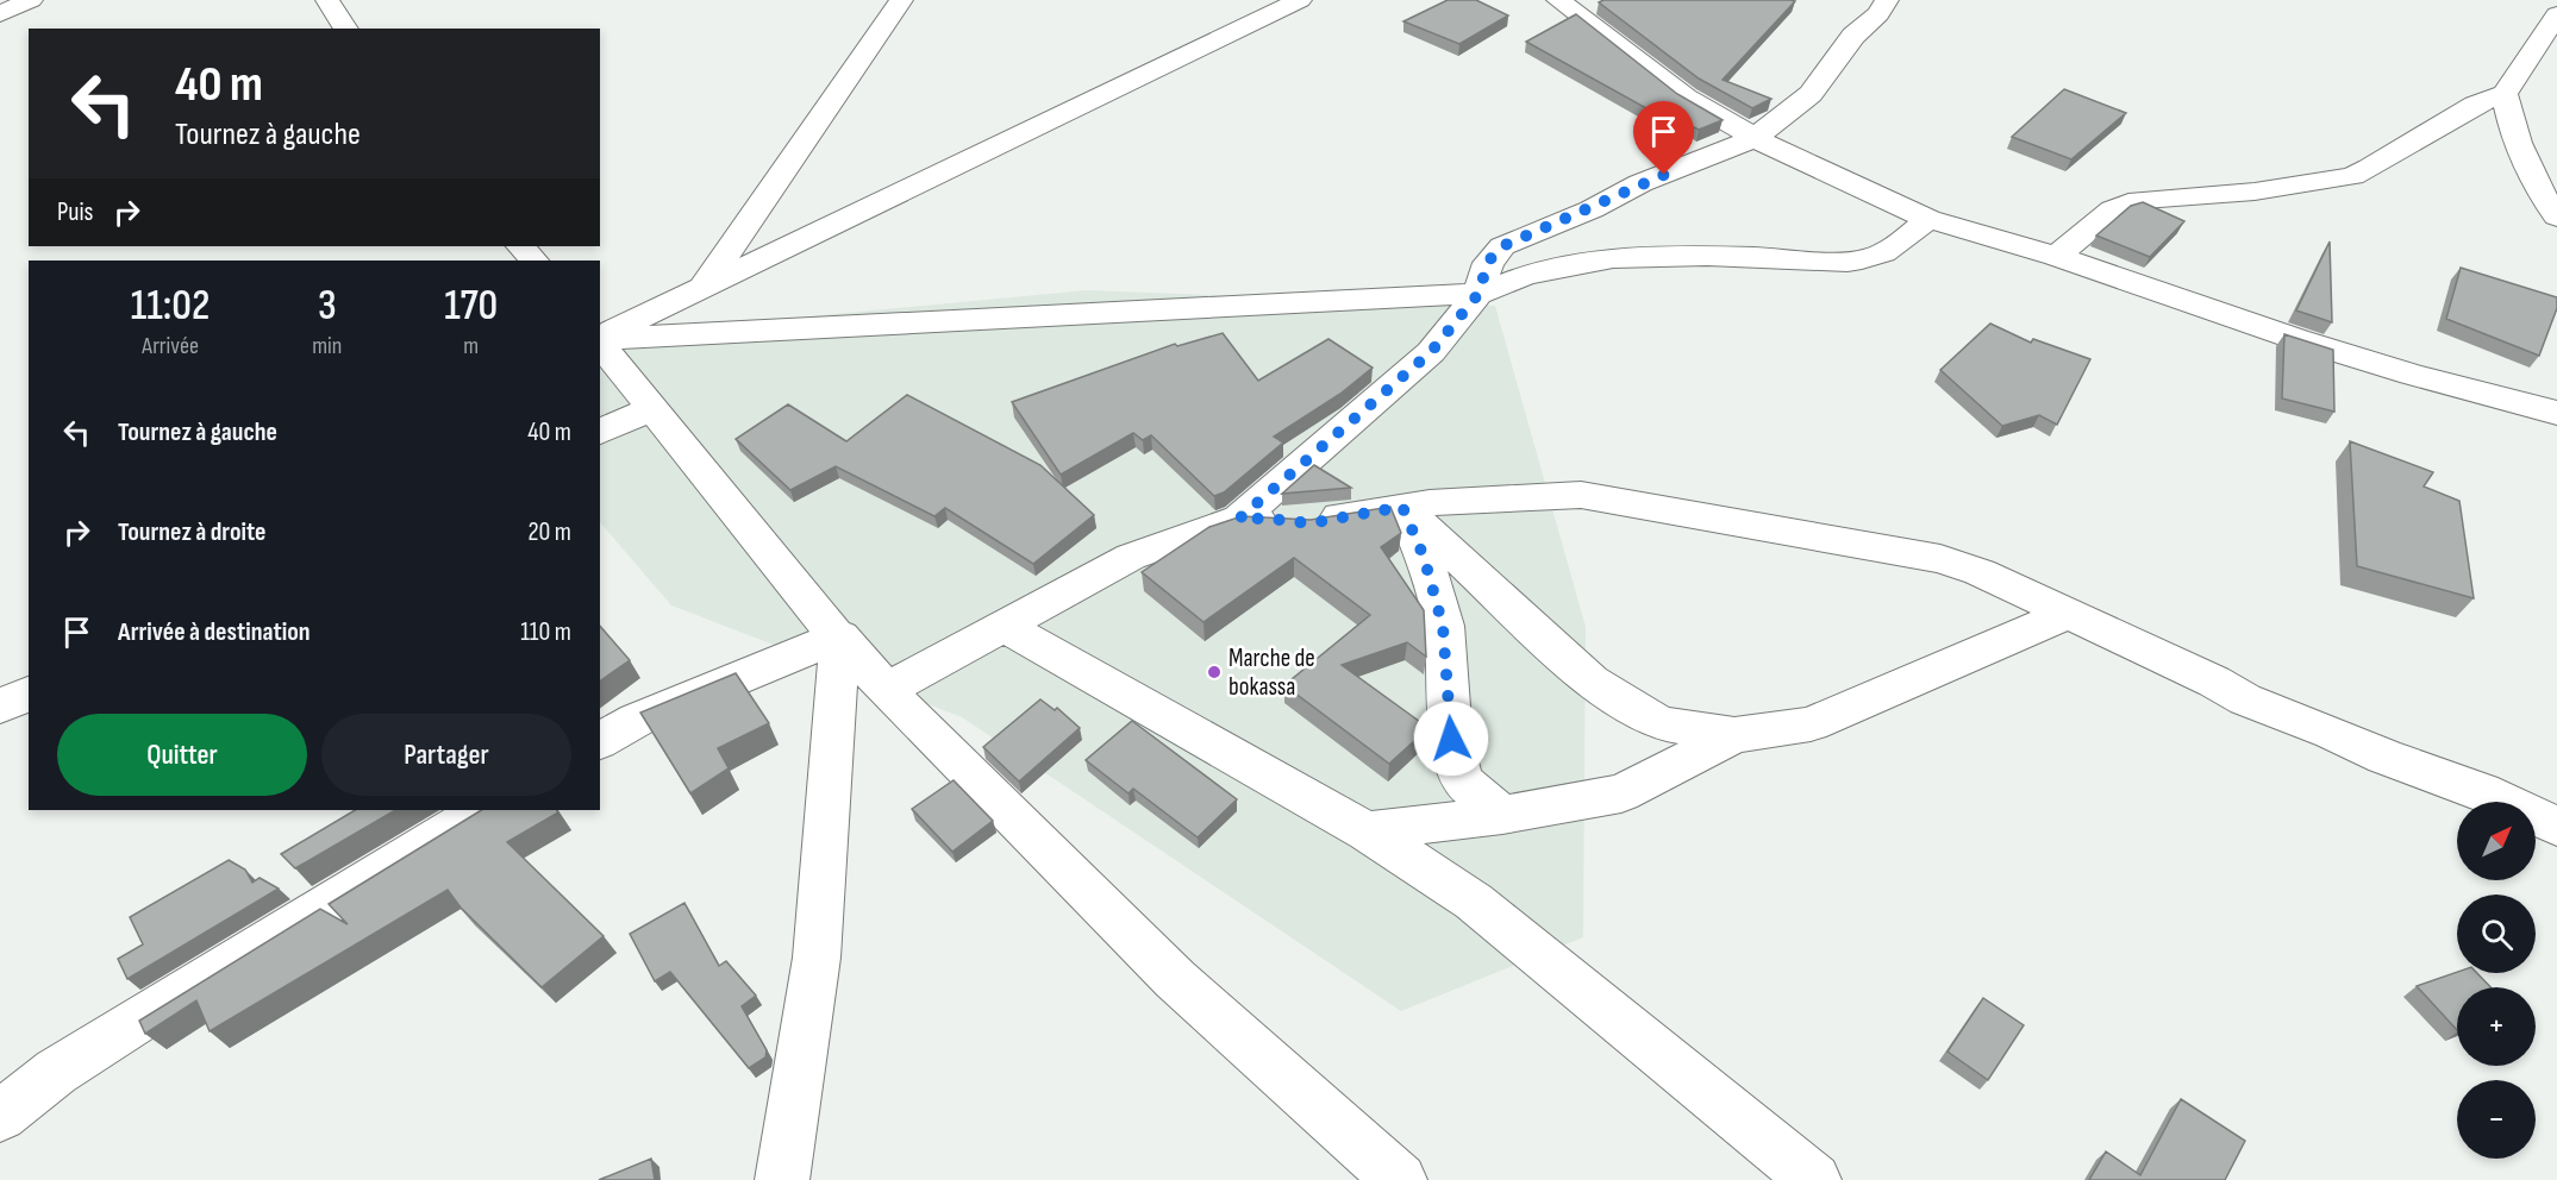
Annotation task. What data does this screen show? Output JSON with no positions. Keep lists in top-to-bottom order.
{
  "places": ["Marche de bokassa"],
  "north": "top right",
  "page": {
    "turn": ["40 m", "Tournez à gauche"],
    "then": "Puis",
    "eta": [
      "11:02",
      "Arrivée",
      "3",
      "min",
      "170",
      "m"
    ],
    "list": [
      {
        "name": "Tournez à gauche",
        "value": "40 m"
      },
      {
        "name": "Tournez à droite",
        "value": "20 m"
      },
      {
        "name": "Arrivée à destination",
        "value": "110 m"
      }
    ],
    "buttons": ["Quitter", "Partager"],
    "map_buttons": ["+", "−"]
  }
}
